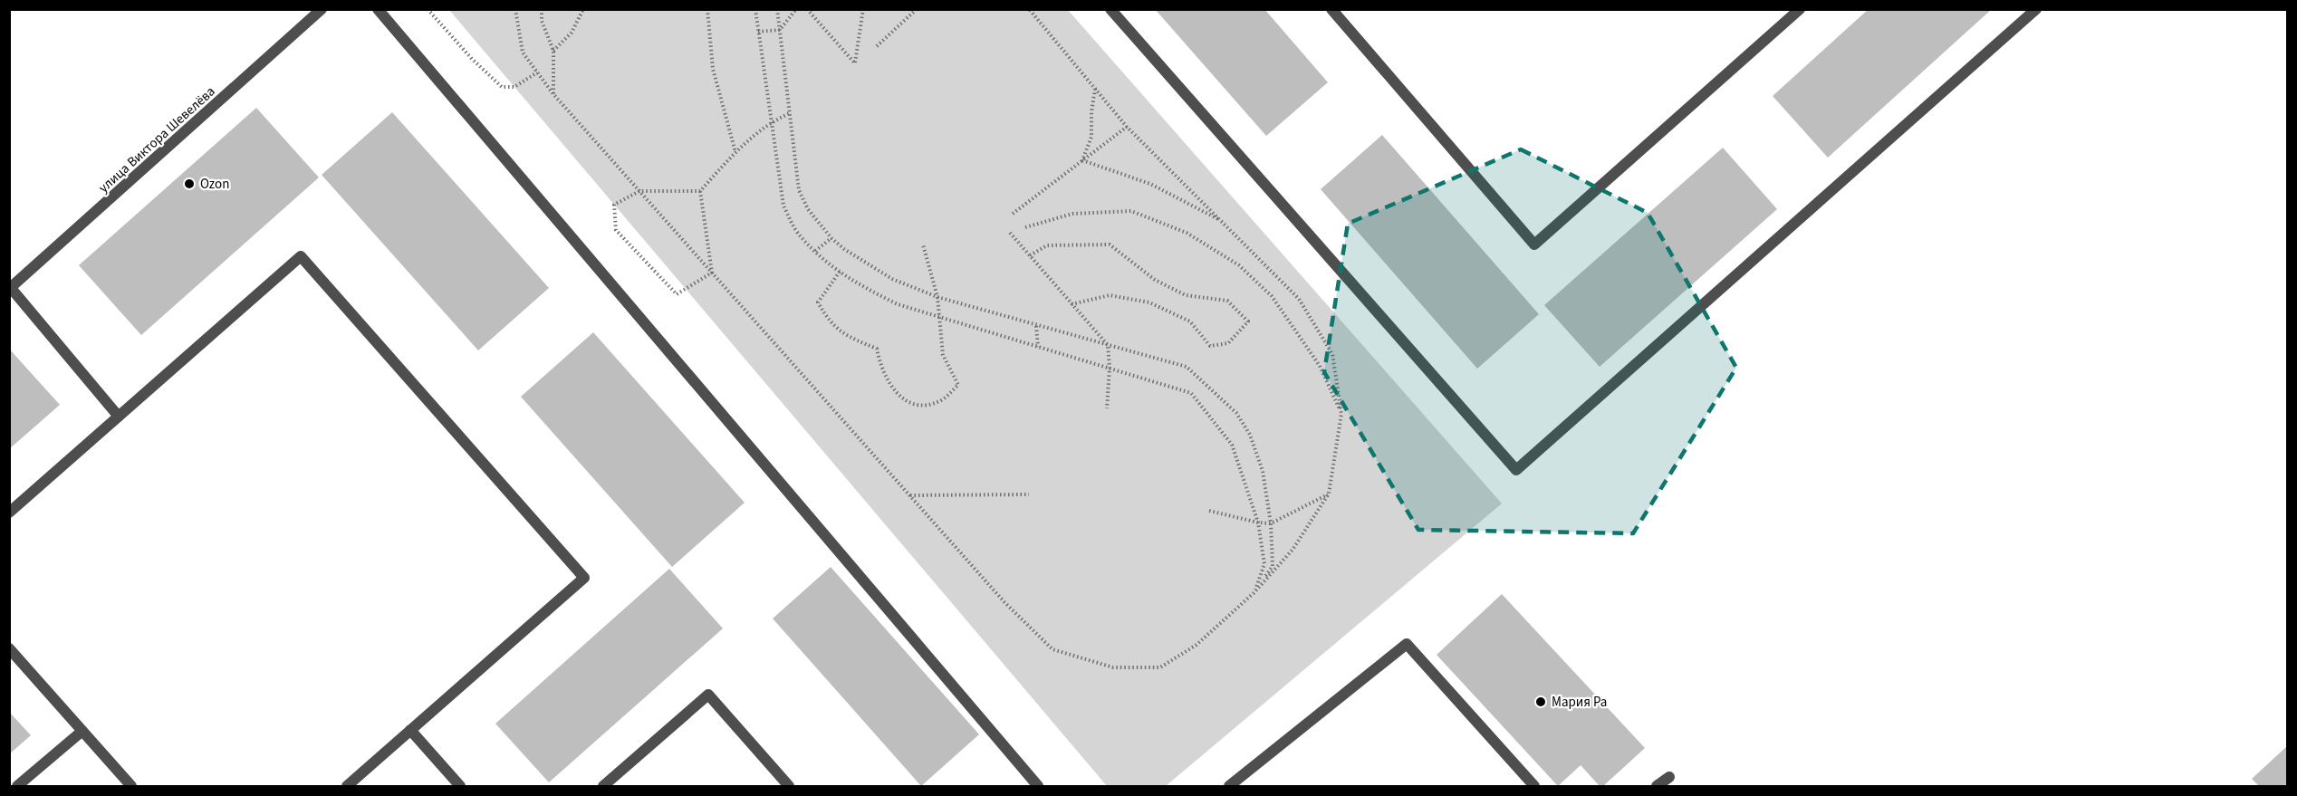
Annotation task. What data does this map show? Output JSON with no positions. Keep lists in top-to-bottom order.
{
  "streets": {
    "street": ["улица Виктора Шевелёва"]
  },
  "places": ["Ozon", "Мария Ра"]
}
